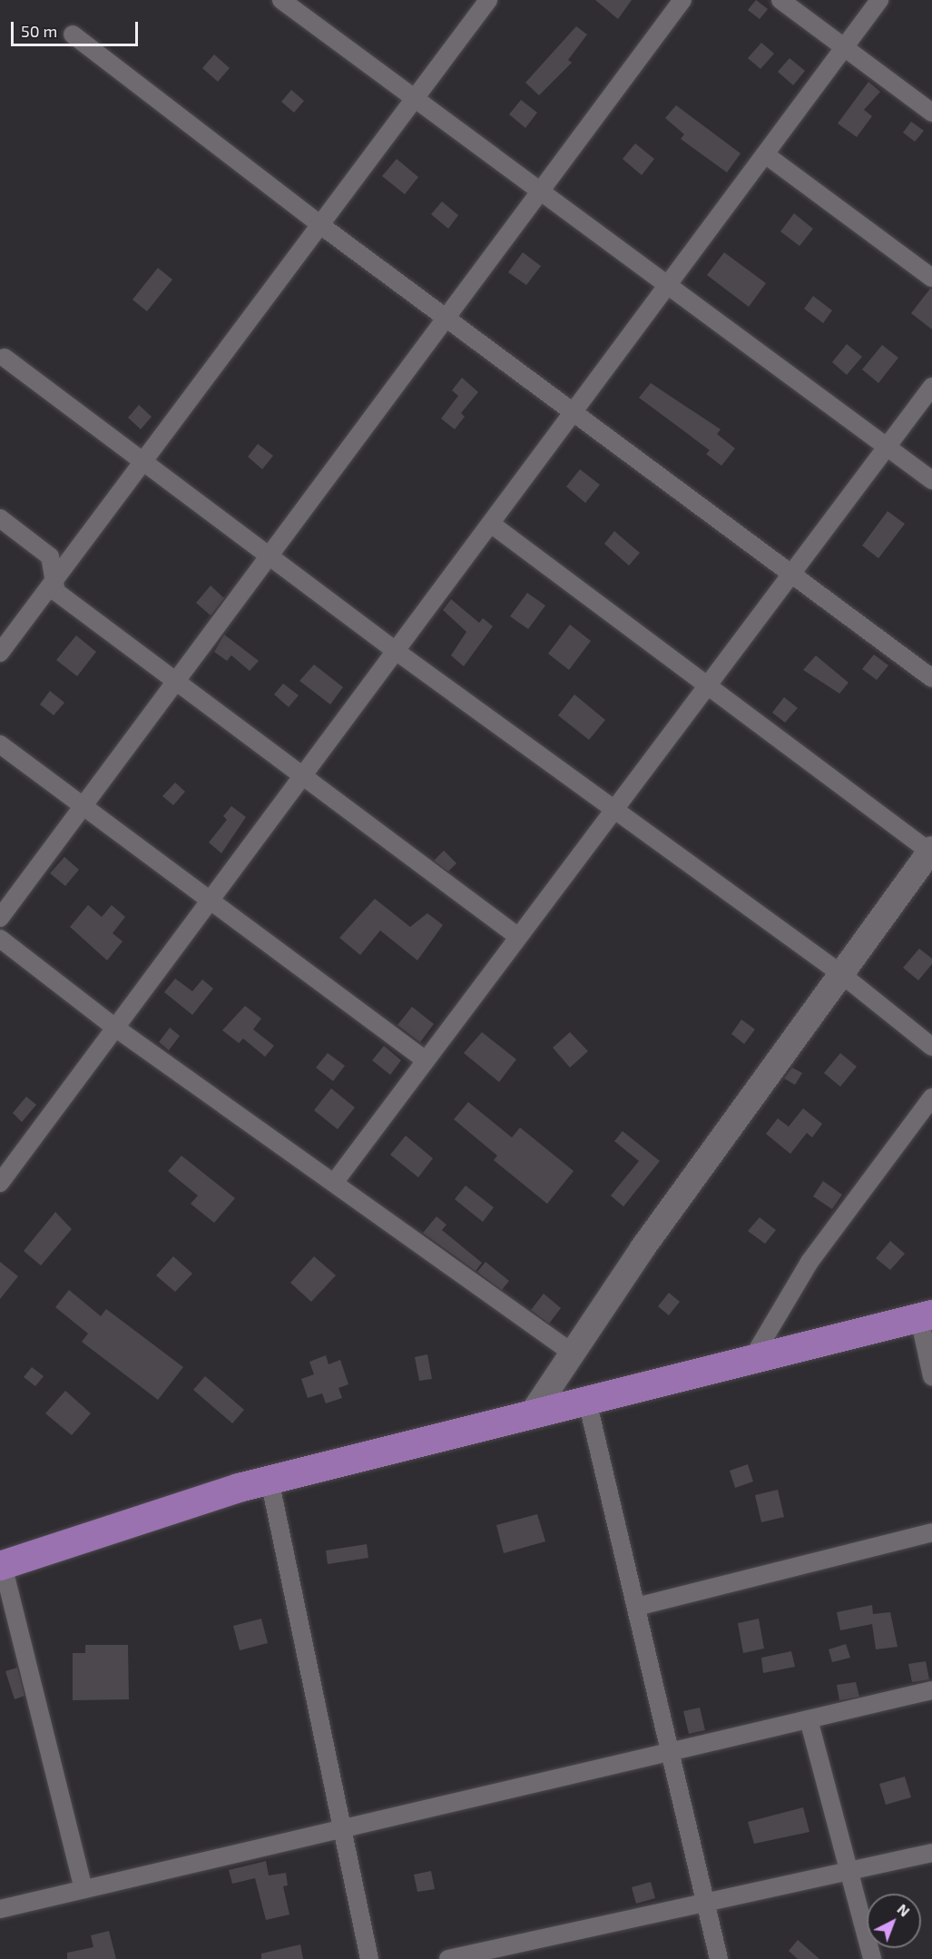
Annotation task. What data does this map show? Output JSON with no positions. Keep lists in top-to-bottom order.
{
  "scale_bar": "50 m",
  "north": "top right"
}
